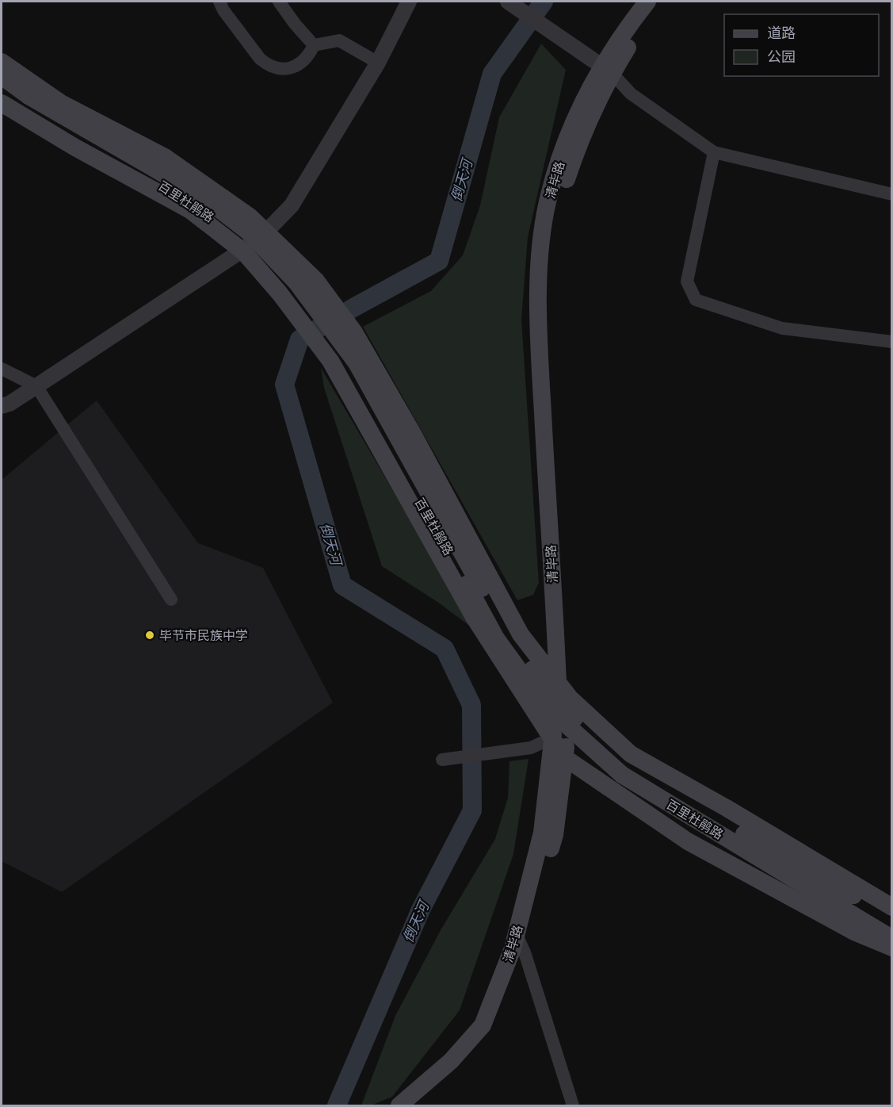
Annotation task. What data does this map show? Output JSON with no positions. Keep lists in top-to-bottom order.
{
  "streets": {
    "main road": ["清毕路", "百里杜鹃路"]
  },
  "water": ["倒天河"],
  "places": ["毕节市民族中学"],
  "legend": ["道路", "公园"]
}
